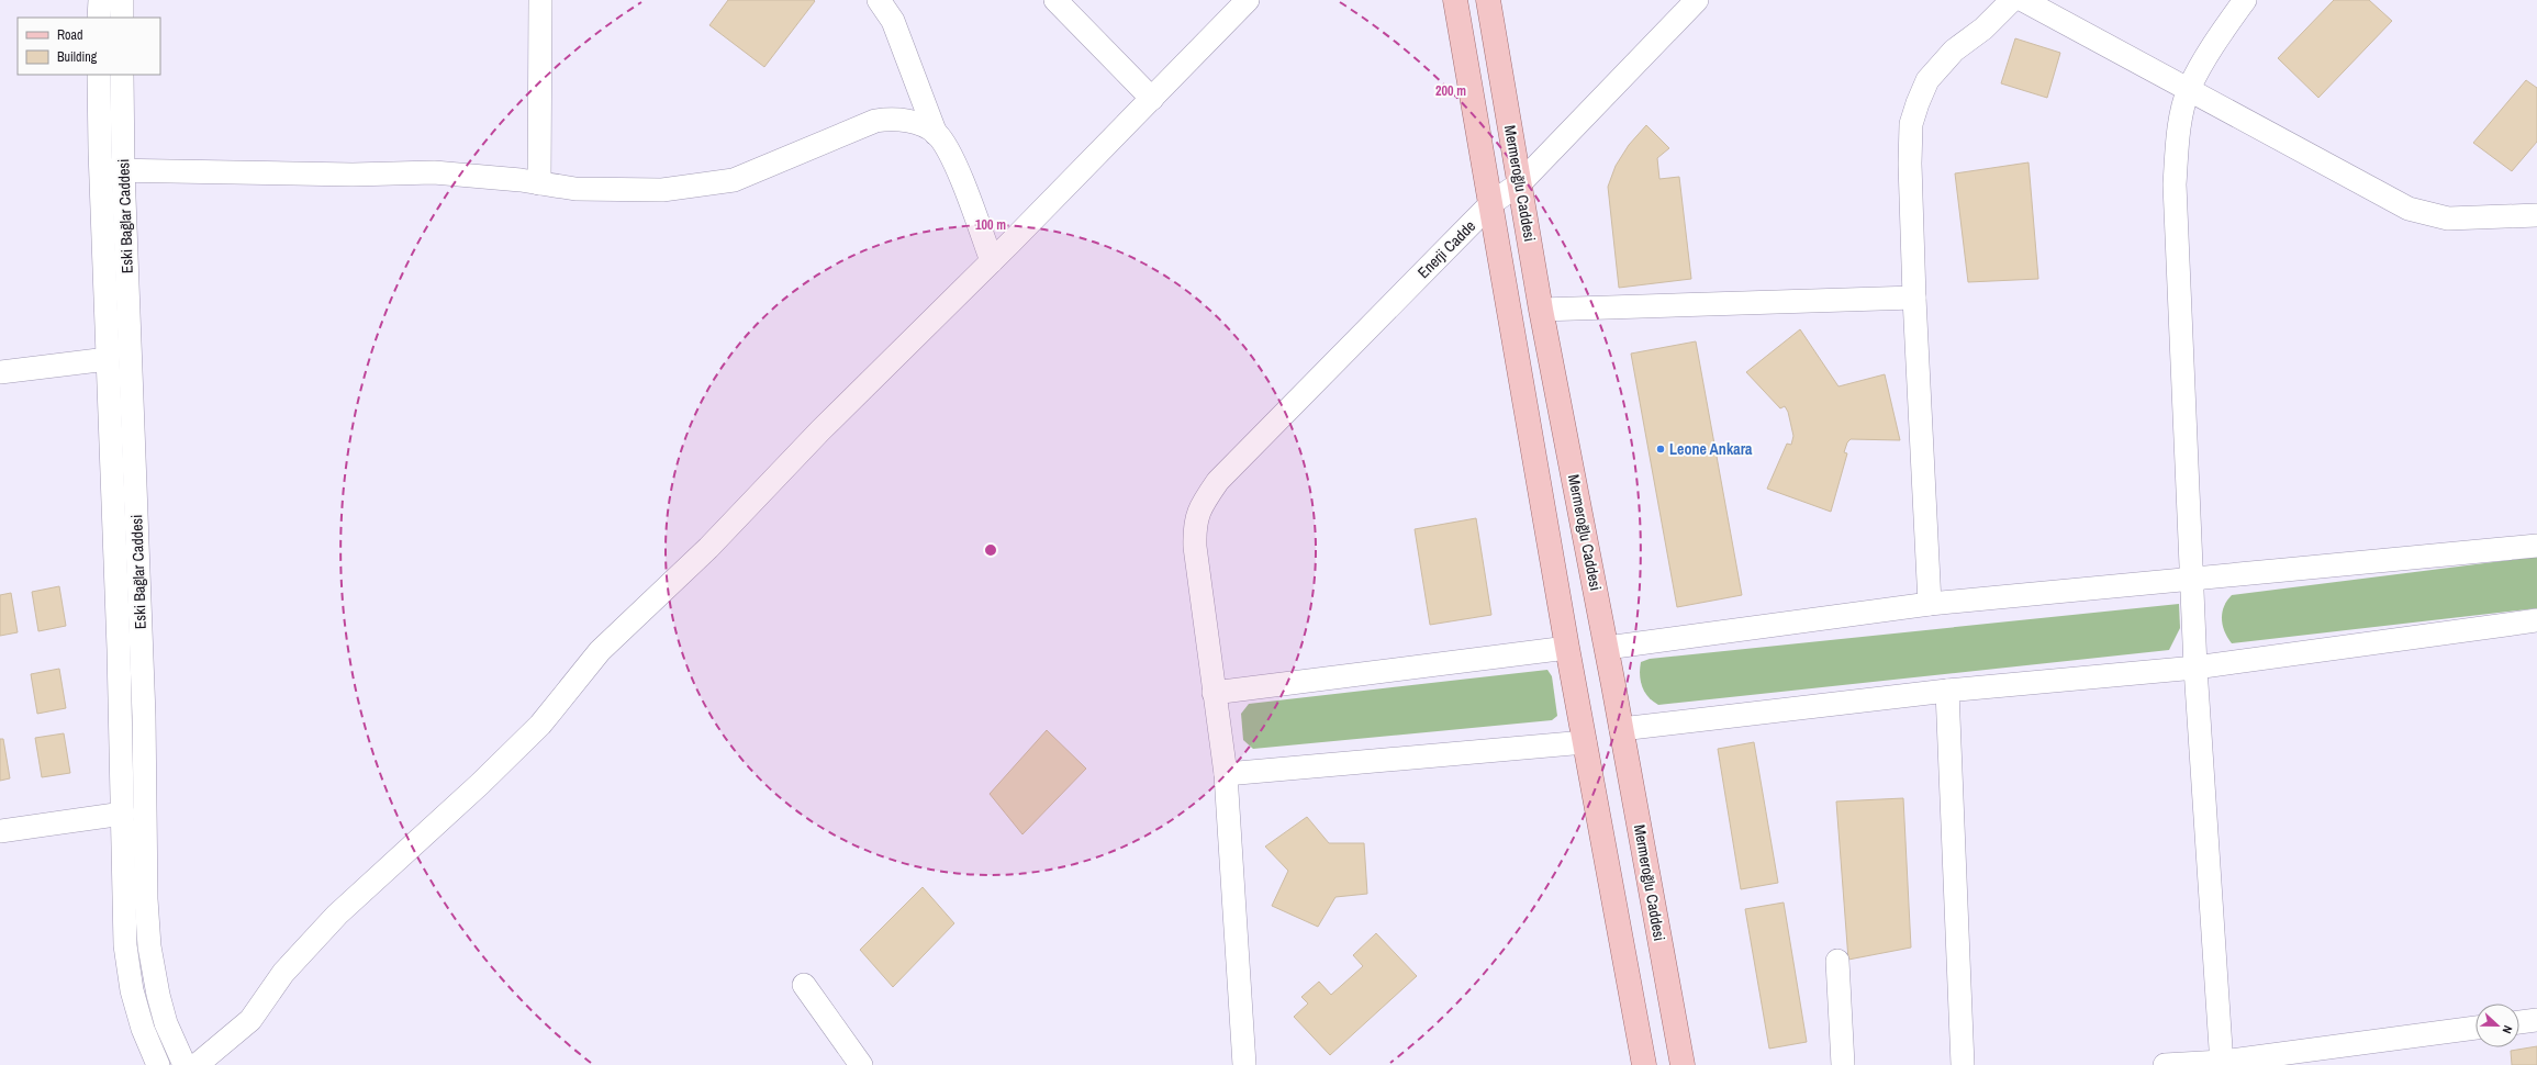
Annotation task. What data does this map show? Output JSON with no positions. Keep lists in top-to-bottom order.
{
  "streets": {
    "main road": ["Mermeroğlu Caddesi"],
    "street": ["Eski Bağlar Caddesi", "Enerji Cadde"]
  },
  "crossings": [
    ["Mermeroğlu Caddesi", "Enerji Cadde"]
  ],
  "places": ["Leone Ankara"],
  "legend": ["Road", "Building"],
  "north": "right",
  "rings": ["200 m", "100 m"]
}
